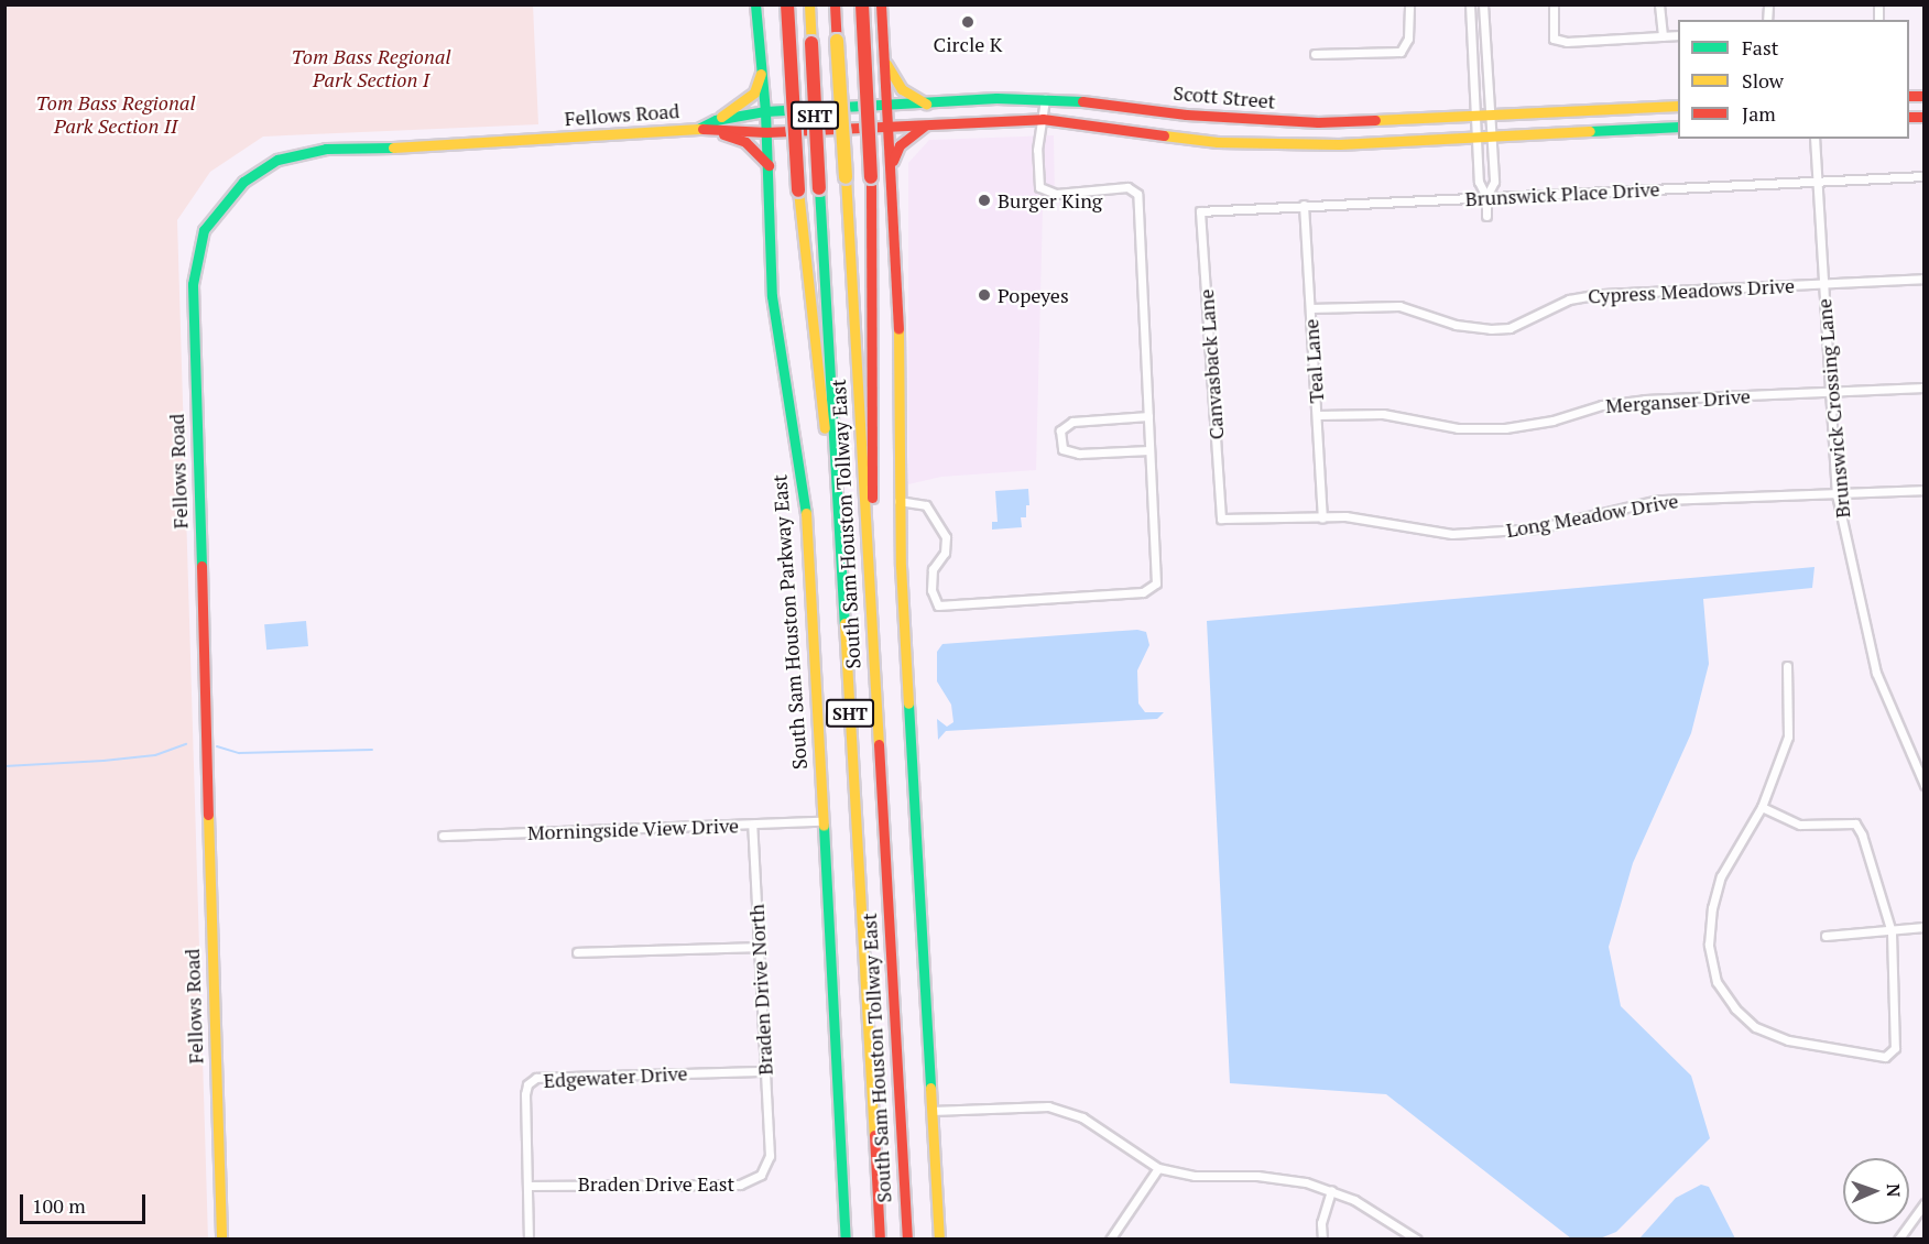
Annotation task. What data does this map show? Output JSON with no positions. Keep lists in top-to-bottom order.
{
  "streets": {
    "main road": [
      "Scott Street",
      "Fellows Road",
      "SHT",
      "South Sam Houston Tollway East",
      "South Sam Houston Parkway East"
    ],
    "street": [
      "Brunswick Place Drive",
      "Cypress Meadows Drive",
      "Teal Lane",
      "Canvasback Lane",
      "Merganser Drive",
      "Brunswick Crossing Lane",
      "Long Meadow Drive",
      "Morningside View Drive",
      "Braden Drive North",
      "Edgewater Drive",
      "Braden Drive East"
    ]
  },
  "crossings": [
    ["Scott Street", "Fellows Road"],
    ["Scott Street", "South Sam Houston Parkway East"],
    ["Fellows Road", "South Sam Houston Parkway East"],
    ["Brunswick Place Drive", "Teal Lane"],
    ["Brunswick Place Drive", "Canvasback Lane"],
    ["Brunswick Place Drive", "Brunswick Crossing Lane"],
    ["Cypress Meadows Drive", "Teal Lane"],
    ["Cypress Meadows Drive", "Brunswick Crossing Lane"],
    ["Teal Lane", "Merganser Drive"],
    ["Teal Lane", "Long Meadow Drive"],
    ["Canvasback Lane", "Long Meadow Drive"],
    ["Merganser Drive", "Brunswick Crossing Lane"],
    ["Brunswick Crossing Lane", "Long Meadow Drive"],
    ["South Sam Houston Parkway East", "Morningside View Drive"],
    ["Morningside View Drive", "Braden Drive North"],
    ["Braden Drive North", "Edgewater Drive"],
    ["Braden Drive North", "Braden Drive East"],
    ["Edgewater Drive", "Braden Drive East"]
  ],
  "parks": ["Tom Bass Regional Park Section I", "Tom Bass Regional Park Section II"],
  "places": ["Circle K", "Burger King", "Popeyes"],
  "legend": ["Fast", "Slow", "Jam"],
  "scale_bar": "100 m",
  "north": "right"
}
